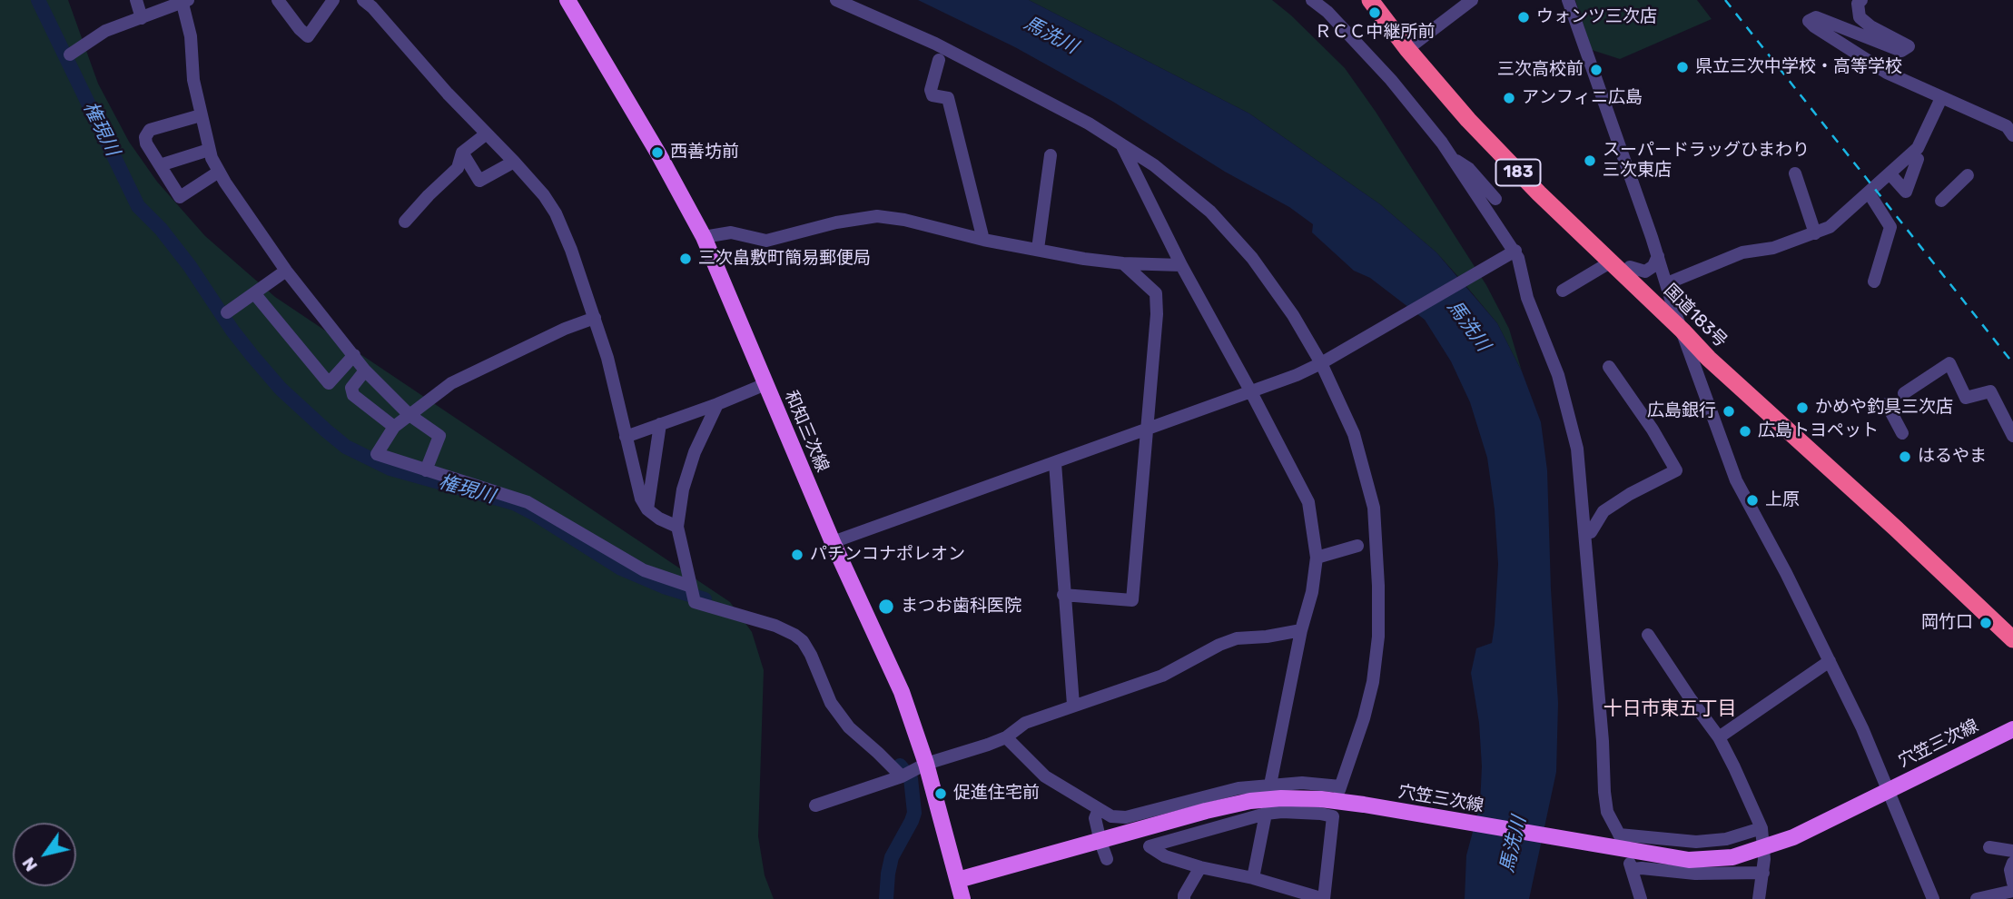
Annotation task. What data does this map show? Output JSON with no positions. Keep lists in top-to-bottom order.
{
  "streets": {
    "highway": ["183", "国道183号"],
    "main road": ["和知三次線", "穴笠三次線"]
  },
  "crossings": [
    ["和知三次線", "穴笠三次線"]
  ],
  "districts": ["十日市東五丁目"],
  "water": ["馬洗川", "権現川"],
  "places": [
    "ＲＣＣ中継所前",
    "ウォンツ三次店",
    "県立三次中学校・高等学校",
    "三次高校前",
    "アンフィニ広島",
    "西善坊前",
    "スーパードラッグひまわり 三次東店",
    "三次畠敷町簡易郵便局",
    "かめや釣具三次店",
    "広島銀行",
    "広島トヨペット",
    "はるやま",
    "上原",
    "パチンコナポレオン",
    "まつお歯科医院",
    "岡竹口",
    "促進住宅前"
  ],
  "north": "bottom left"
}
